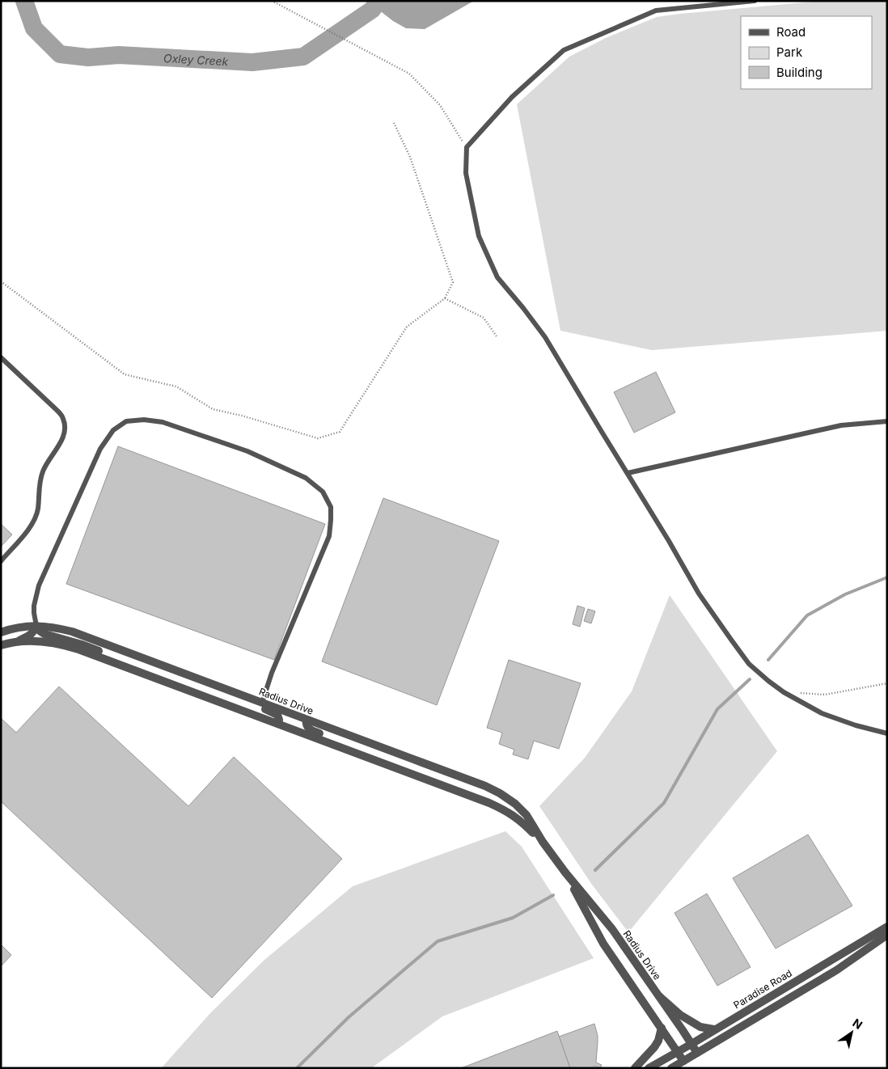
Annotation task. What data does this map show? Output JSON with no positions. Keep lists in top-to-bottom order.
{
  "streets": {
    "street": ["Radius Drive", "Paradise Road"]
  },
  "crossings": [
    ["Radius Drive", "Paradise Road"]
  ],
  "water": ["Oxley Creek"],
  "legend": ["Road", "Park", "Building"],
  "north": "top right"
}
